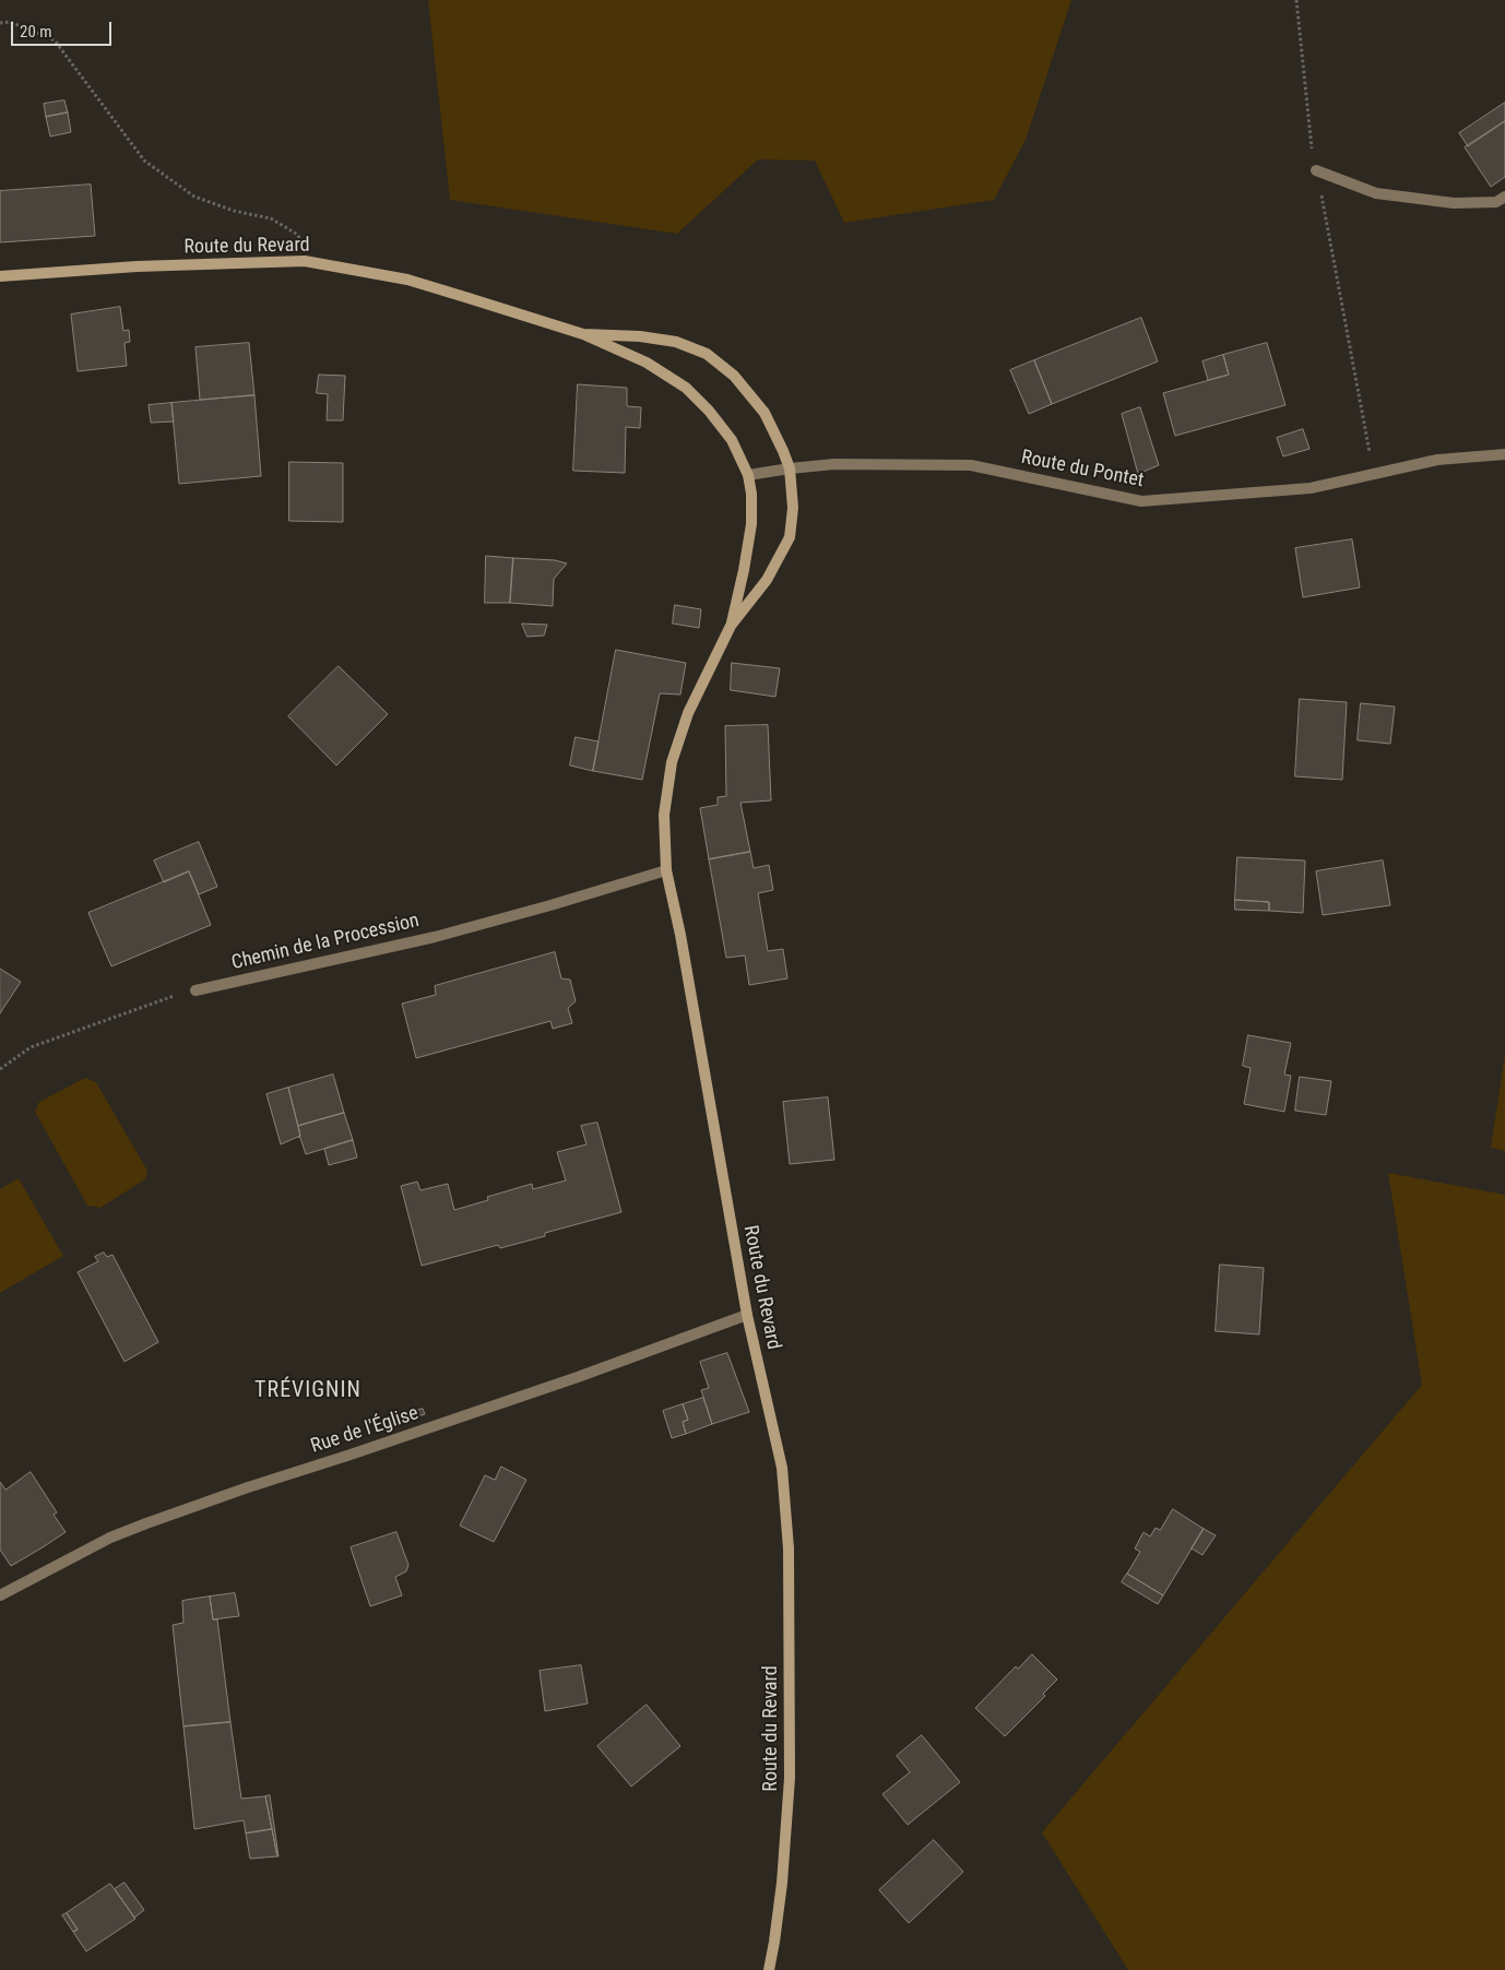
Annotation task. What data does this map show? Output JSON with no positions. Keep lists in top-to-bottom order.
{
  "streets": {
    "main road": ["Route du Revard"],
    "street": ["Route du Pontet", "Chemin de la Procession", "Rue de l'Église"]
  },
  "crossings": [
    ["Route du Revard", "Route du Pontet"],
    ["Route du Revard", "Chemin de la Procession"],
    ["Route du Revard", "Rue de l'Église"]
  ],
  "districts": ["TRÉVIGNIN"],
  "scale_bar": "20 m"
}
